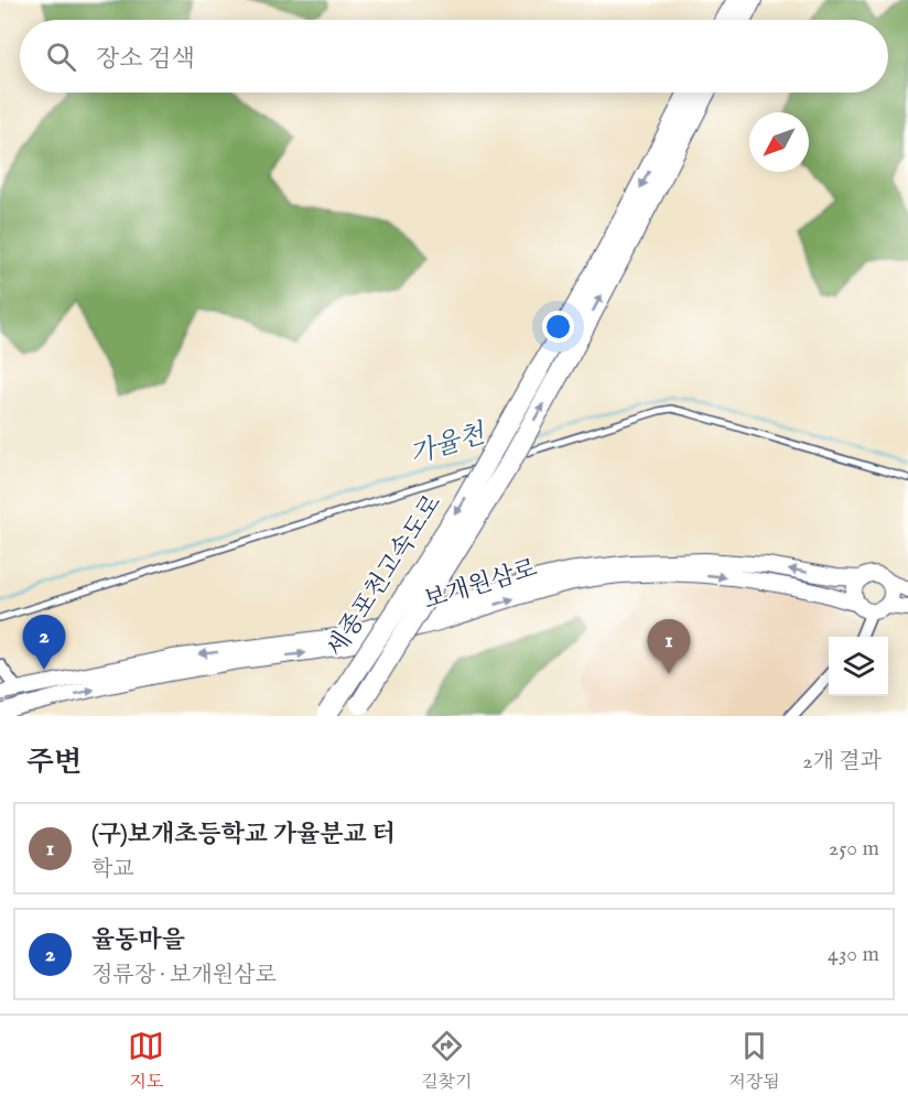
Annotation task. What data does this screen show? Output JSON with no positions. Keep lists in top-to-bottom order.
{
  "streets": {
    "highway": ["세종포천고속도로"],
    "main road": ["보개원삼로"]
  },
  "water": ["가율천"],
  "north": "bottom left",
  "page": {
    "search": "장소 검색",
    "pins": ["2", "1"],
    "heading": ["주변", "2개 결과"],
    "list": [
      {
        "mark": "1",
        "name": "(구)보개초등학교 가율분교 터",
        "note": "학교",
        "value": "250 m"
      },
      {
        "mark": "2",
        "name": "율동마을",
        "note": "정류장 · 보개원삼로",
        "value": "430 m"
      }
    ],
    "nav": ["지도", "길찾기", "저장됨"]
  }
}
